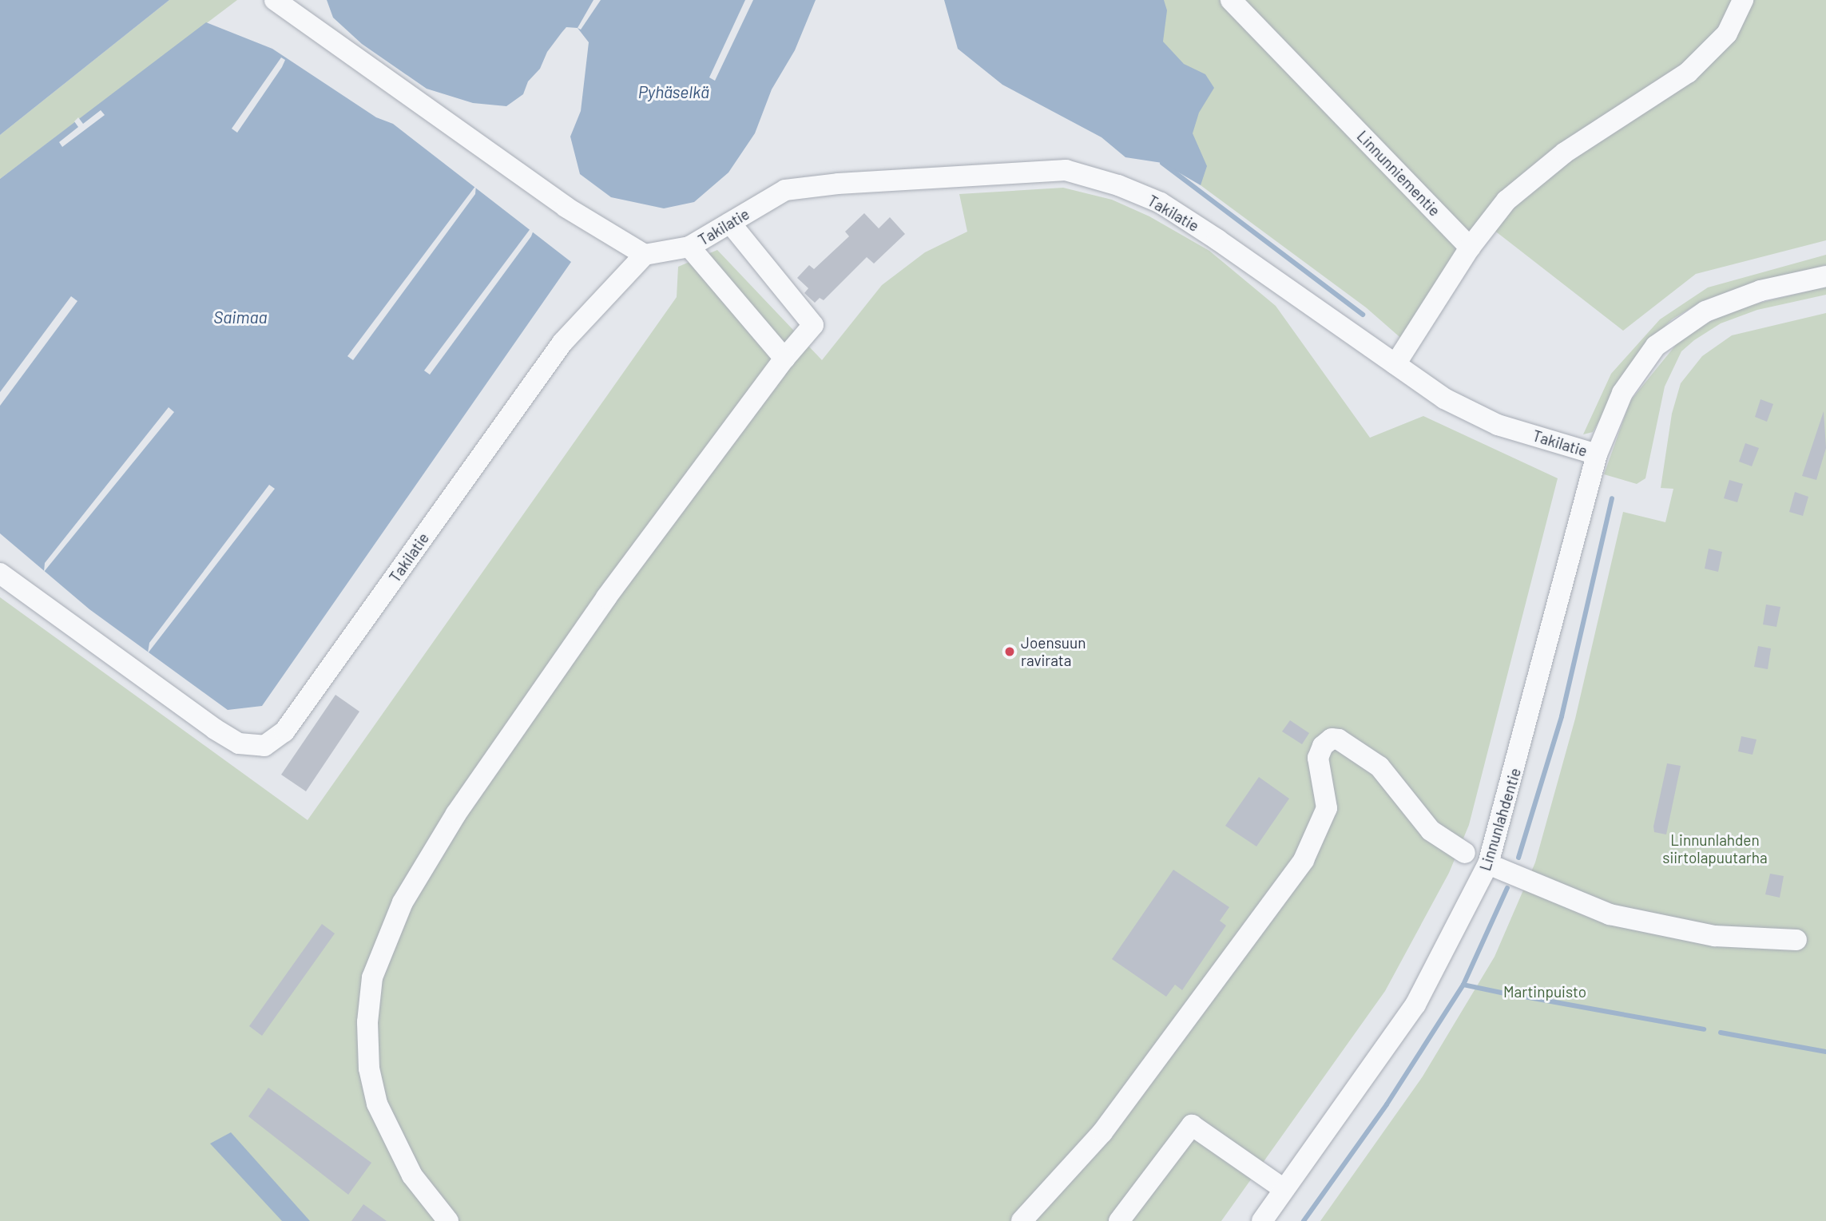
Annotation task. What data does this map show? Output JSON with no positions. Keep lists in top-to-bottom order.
{
  "streets": {
    "street": ["Linnunniementie", "Takilatie", "Linnunlahdentie"]
  },
  "crossings": [
    ["Takilatie", "Linnunlahdentie"]
  ],
  "water": ["Pyhäselkä", "Saimaa"],
  "parks": ["Linnunlahden siirtolapuutarha", "Martinpuisto"],
  "places": ["Joensuun ravirata"]
}
